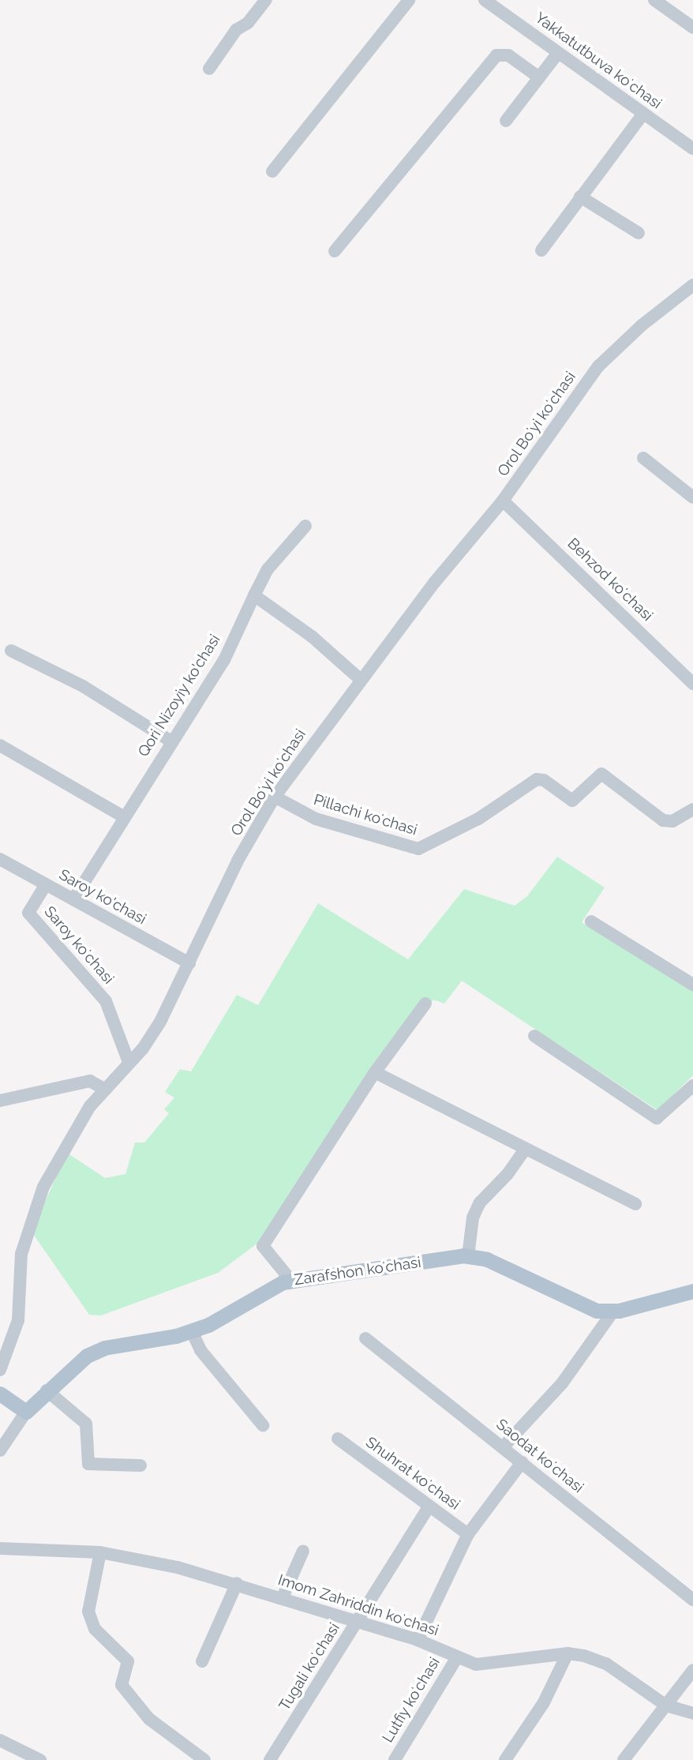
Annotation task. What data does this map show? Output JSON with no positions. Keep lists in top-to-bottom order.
{
  "streets": {
    "main road": ["Zarafshon koʻchasi"],
    "street": [
      "Yakkatutbuva koʻchasi",
      "Orol Boʻyi koʻchasi",
      "Behzod koʻchasi",
      "Qori Nizoyiy ko'chasi",
      "Pillachi koʻchasi",
      "Saroy ko'chasi",
      "Saroy koʻchasi",
      "Saodat koʻchasi",
      "Shuhrat koʻchasi",
      "Imom Zahriddin koʻchasi",
      "Tugali koʻchasi",
      "Lutfiy koʻchasi"
    ]
  },
  "crossings": [
    ["Orol Boʻyi koʻchasi", "Behzod koʻchasi"],
    ["Orol Boʻyi koʻchasi", "Pillachi koʻchasi"],
    ["Orol Boʻyi koʻchasi", "Saroy ko'chasi"],
    ["Orol Boʻyi koʻchasi", "Saroy koʻchasi"],
    ["Qori Nizoyiy ko'chasi", "Saroy ko'chasi"],
    ["Saroy ko'chasi", "Saroy koʻchasi"],
    ["Shuhrat koʻchasi", "Tugali koʻchasi"],
    ["Imom Zahriddin koʻchasi", "Tugali koʻchasi"],
    ["Imom Zahriddin koʻchasi", "Lutfiy koʻchasi"]
  ]
}
